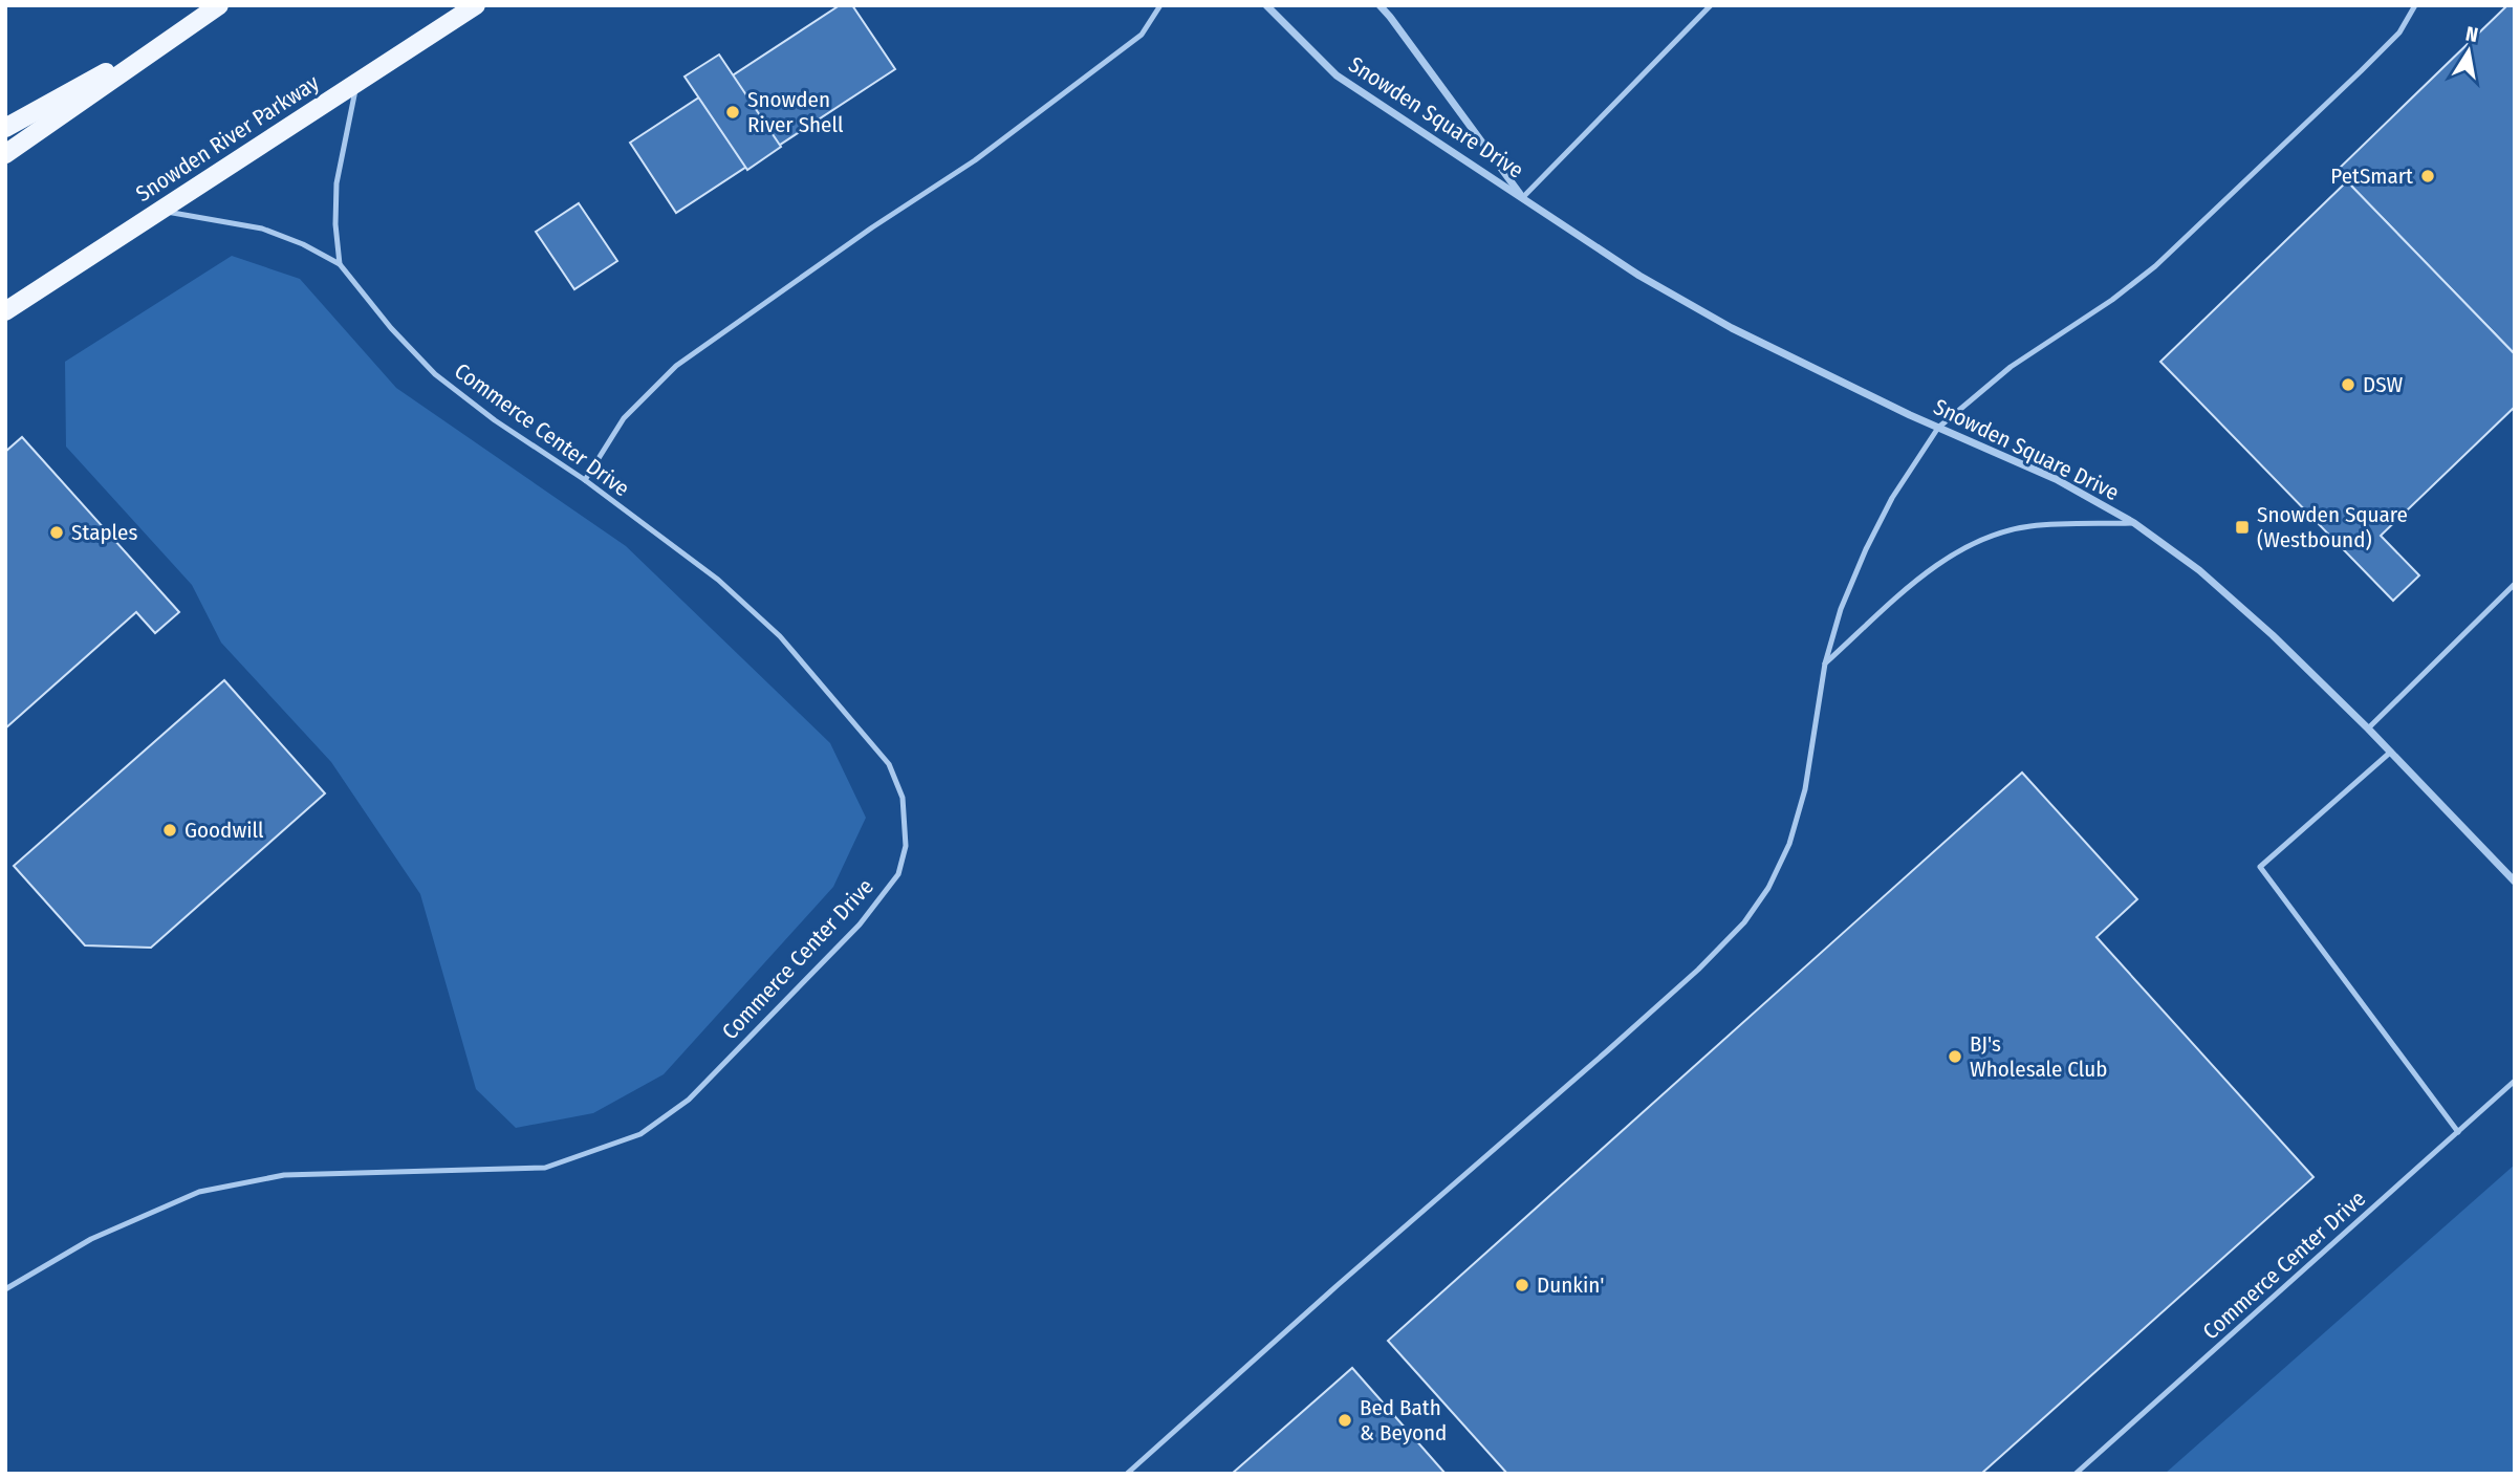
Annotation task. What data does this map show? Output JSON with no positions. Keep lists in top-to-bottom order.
{
  "streets": {
    "main road": ["Snowden River Parkway"],
    "street": ["Snowden Square Drive"],
    "lane": ["Commerce Center Drive"]
  },
  "places": {
    "other": [
      "Snowden River Shell",
      "PetSmart",
      "DSW",
      "Staples",
      "Goodwill",
      "BJ's Wholesale Club",
      "Dunkin'",
      "Bed Bath & Beyond"
    ],
    "transit": ["Snowden Square (Westbound)"]
  },
  "north": "top"
}
